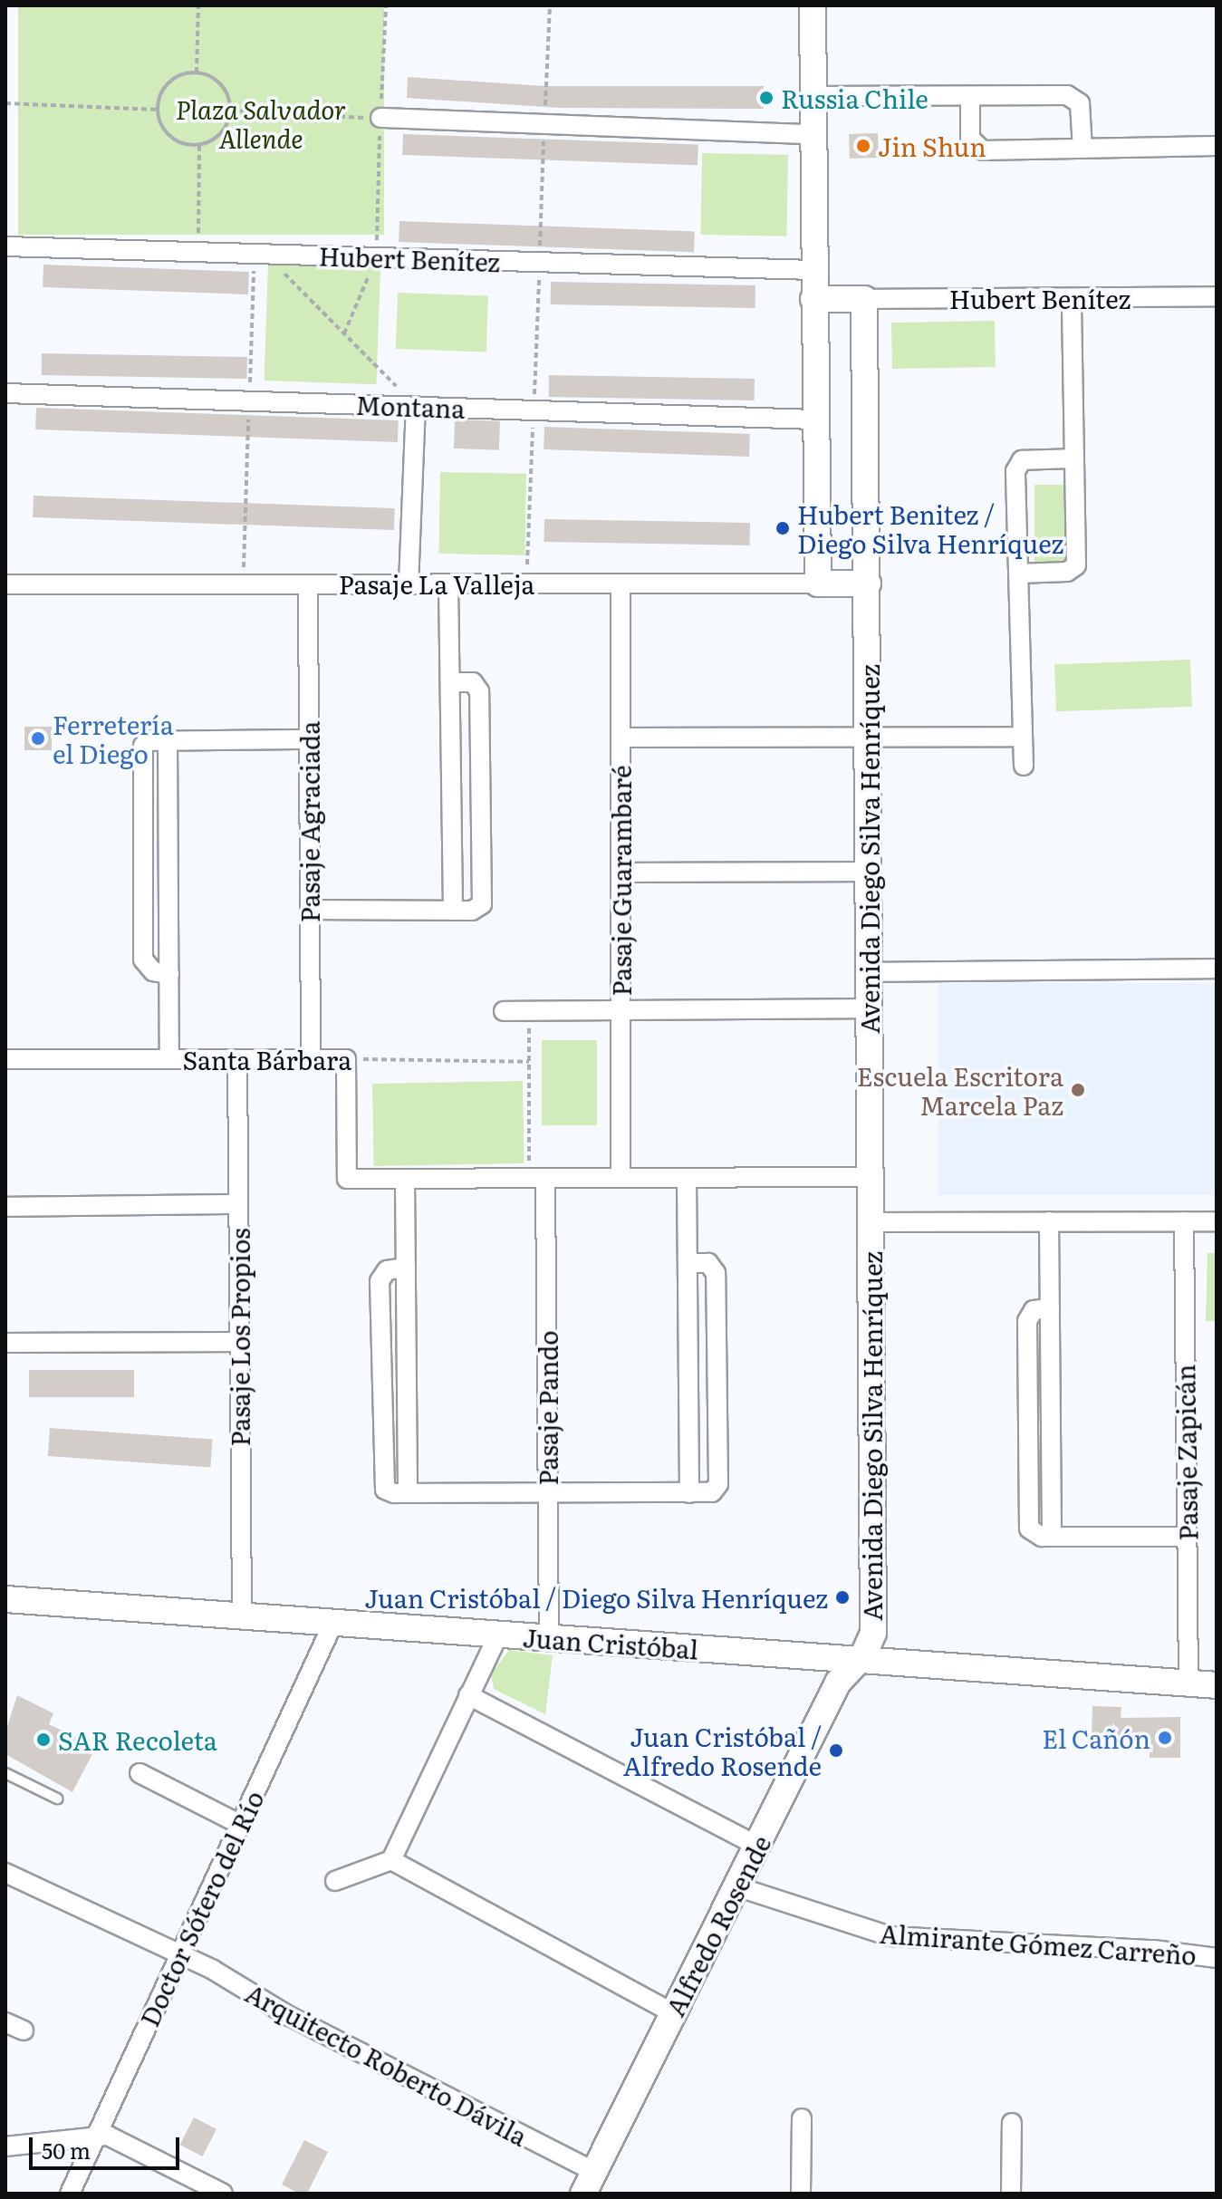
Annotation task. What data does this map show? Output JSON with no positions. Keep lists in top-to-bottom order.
{
  "streets": {
    "street": [
      "Hubert Benítez",
      "Montana",
      "Pasaje La Valleja",
      "Pasaje Agraciada",
      "Avenida Diego Silva Henríquez",
      "Pasaje Guarambaré",
      "Santa Bárbara",
      "Pasaje Los Propios",
      "Pasaje Pando",
      "Pasaje Zapicán",
      "Juan Cristóbal",
      "Doctor Sótero del Río",
      "Alfredo Rosende",
      "Almirante Gómez Carreño",
      "Arquitecto Roberto Dávila"
    ]
  },
  "crossings": [
    ["Hubert Benítez", "Avenida Diego Silva Henríquez"],
    ["Pasaje La Valleja", "Pasaje Agraciada"],
    ["Pasaje La Valleja", "Avenida Diego Silva Henríquez"],
    ["Pasaje La Valleja", "Pasaje Guarambaré"],
    ["Pasaje Agraciada", "Santa Bárbara"],
    ["Avenida Diego Silva Henríquez", "Juan Cristóbal"],
    ["Avenida Diego Silva Henríquez", "Alfredo Rosende"],
    ["Santa Bárbara", "Pasaje Los Propios"],
    ["Pasaje Los Propios", "Juan Cristóbal"],
    ["Pasaje Pando", "Juan Cristóbal"],
    ["Pasaje Zapicán", "Juan Cristóbal"],
    ["Juan Cristóbal", "Doctor Sótero del Río"],
    ["Juan Cristóbal", "Alfredo Rosende"],
    ["Doctor Sótero del Río", "Arquitecto Roberto Dávila"],
    ["Alfredo Rosende", "Almirante Gómez Carreño"],
    ["Alfredo Rosende", "Arquitecto Roberto Dávila"]
  ],
  "parks": ["Plaza Salvador Allende"],
  "places": [
    "Russia Chile",
    "Jin Shun",
    "Hubert Benitez / Diego Silva Henríquez",
    "Ferretería el Diego",
    "Escuela Escritora Marcela Paz",
    "Juan Cristóbal / Diego Silva Henríquez",
    "El Cañón",
    "SAR Recoleta",
    "Juan Cristóbal / Alfredo Rosende"
  ],
  "scale_bar": "50 m"
}
